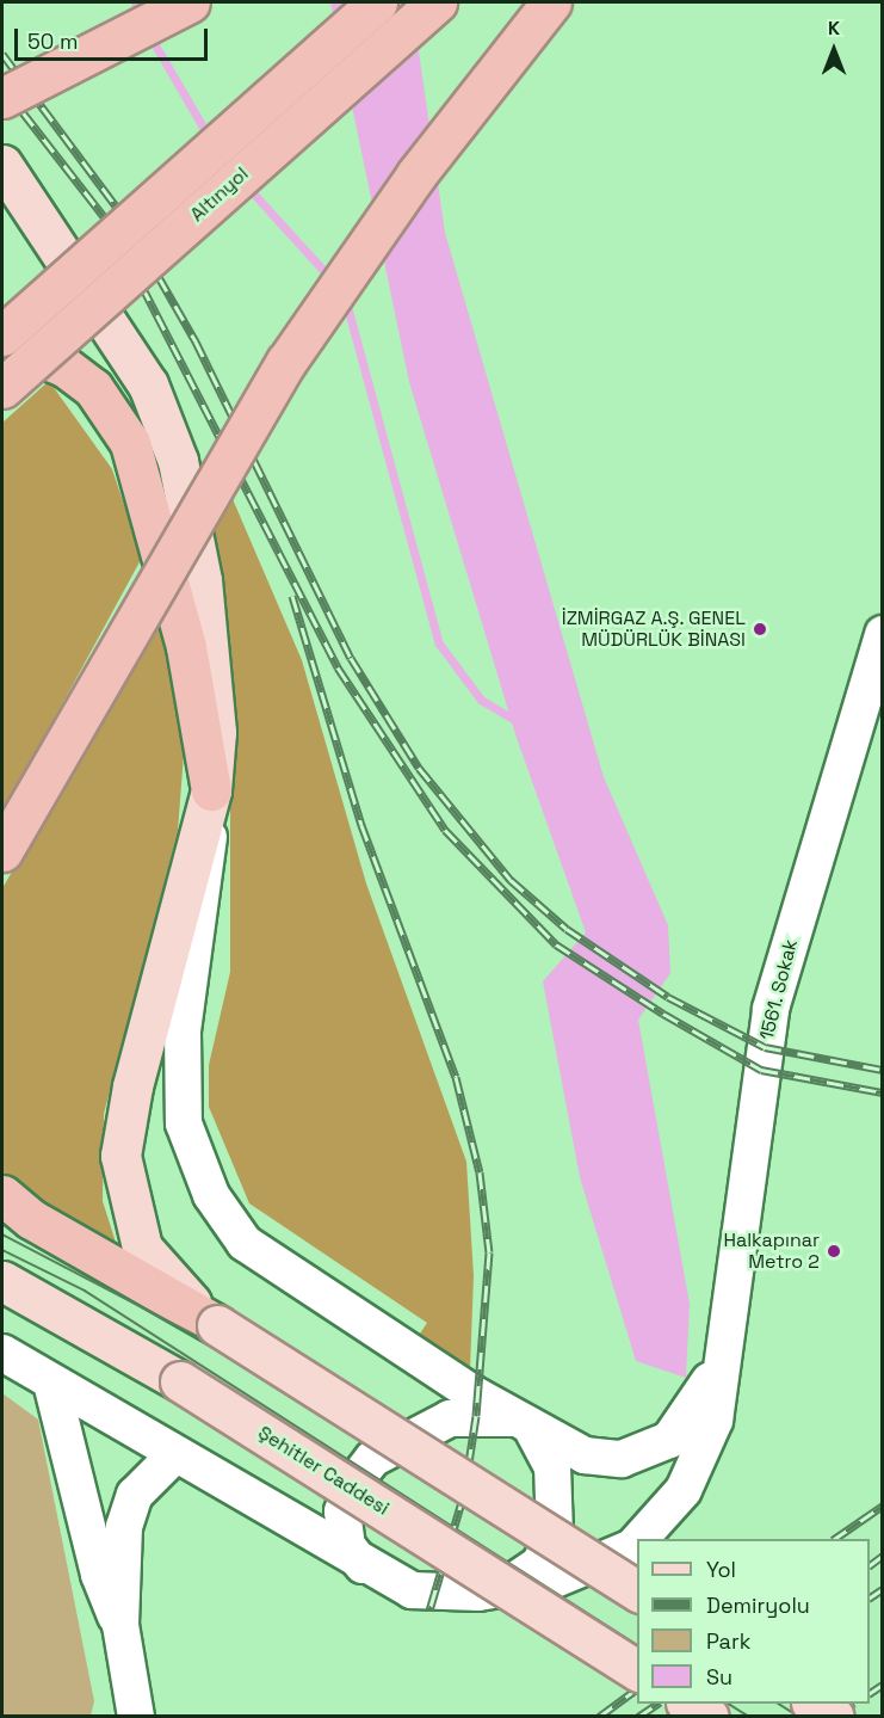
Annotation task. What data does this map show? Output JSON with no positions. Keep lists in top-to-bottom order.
{
  "streets": {
    "highway": ["Altınyol"],
    "main road": ["1561. Sokak", "Şehitler Caddesi"]
  },
  "places": ["İZMİRGAZ A.Ş. GENEL MÜDÜRLÜK BİNASI", "Halkapınar Metro 2"],
  "legend": [
    "Yol",
    "Demiryolu",
    "Park",
    "Su"
  ],
  "scale_bar": "50 m",
  "north": "top"
}
